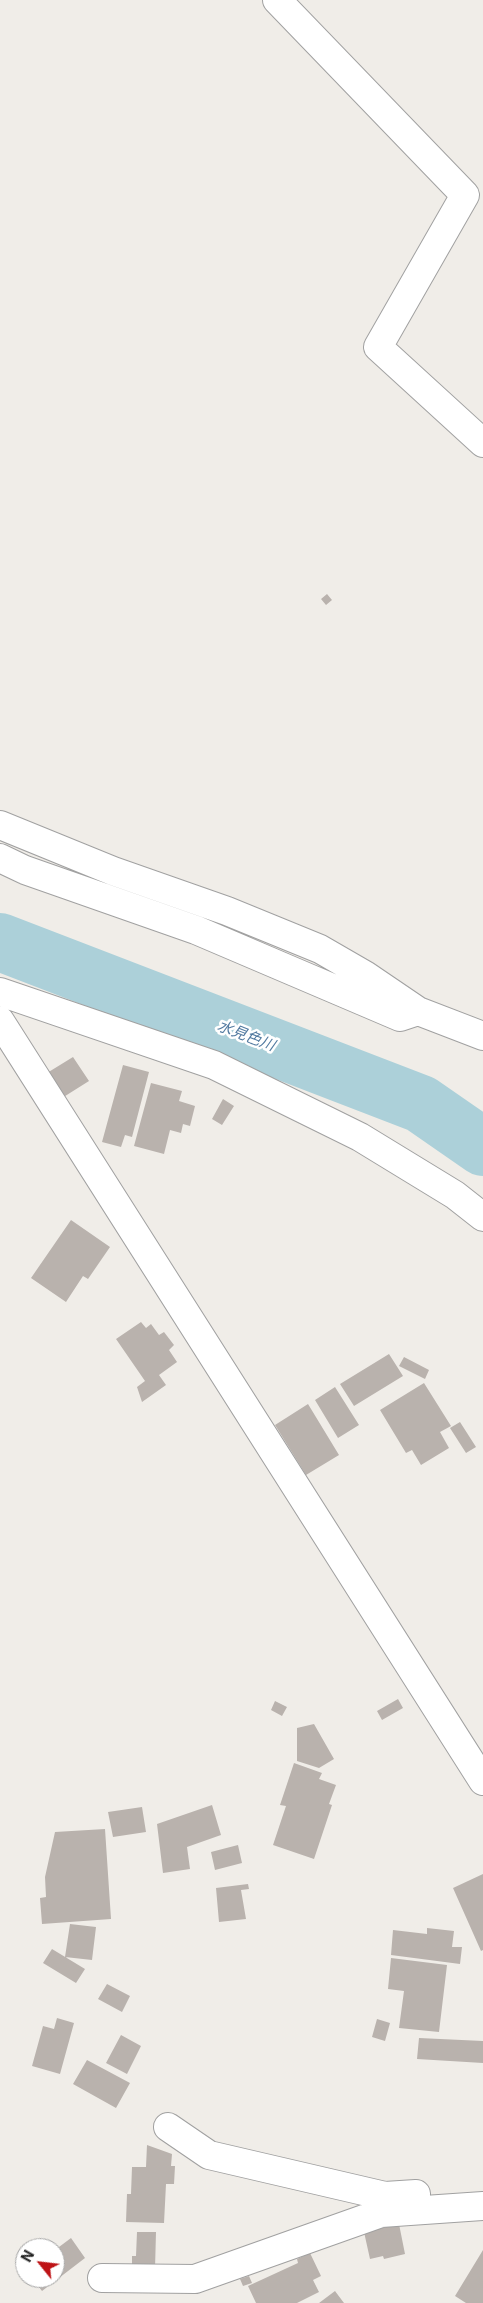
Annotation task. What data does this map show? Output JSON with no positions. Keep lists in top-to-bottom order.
{
  "water": ["水見色川"],
  "north": "top left"
}
